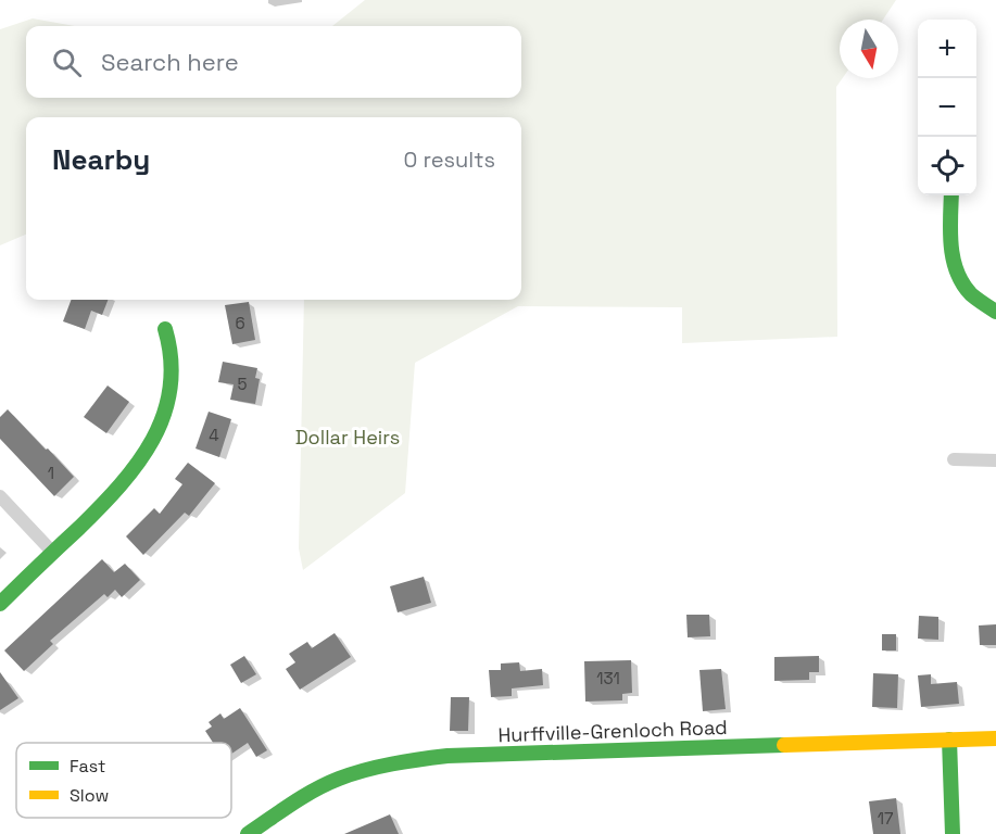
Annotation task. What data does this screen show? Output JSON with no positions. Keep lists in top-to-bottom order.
{
  "streets": {
    "main road": ["Hurffville-Grenloch Road"]
  },
  "parks": ["Dollar Heirs"],
  "house_numbers": [
    "6",
    "5",
    "4",
    "1",
    "131",
    "17"
  ],
  "legend": ["Fast", "Slow"],
  "north": "bottom",
  "page": {
    "map_buttons": ["+", "−"],
    "search": "Search here",
    "heading": ["Nearby", "0 results"]
  }
}
